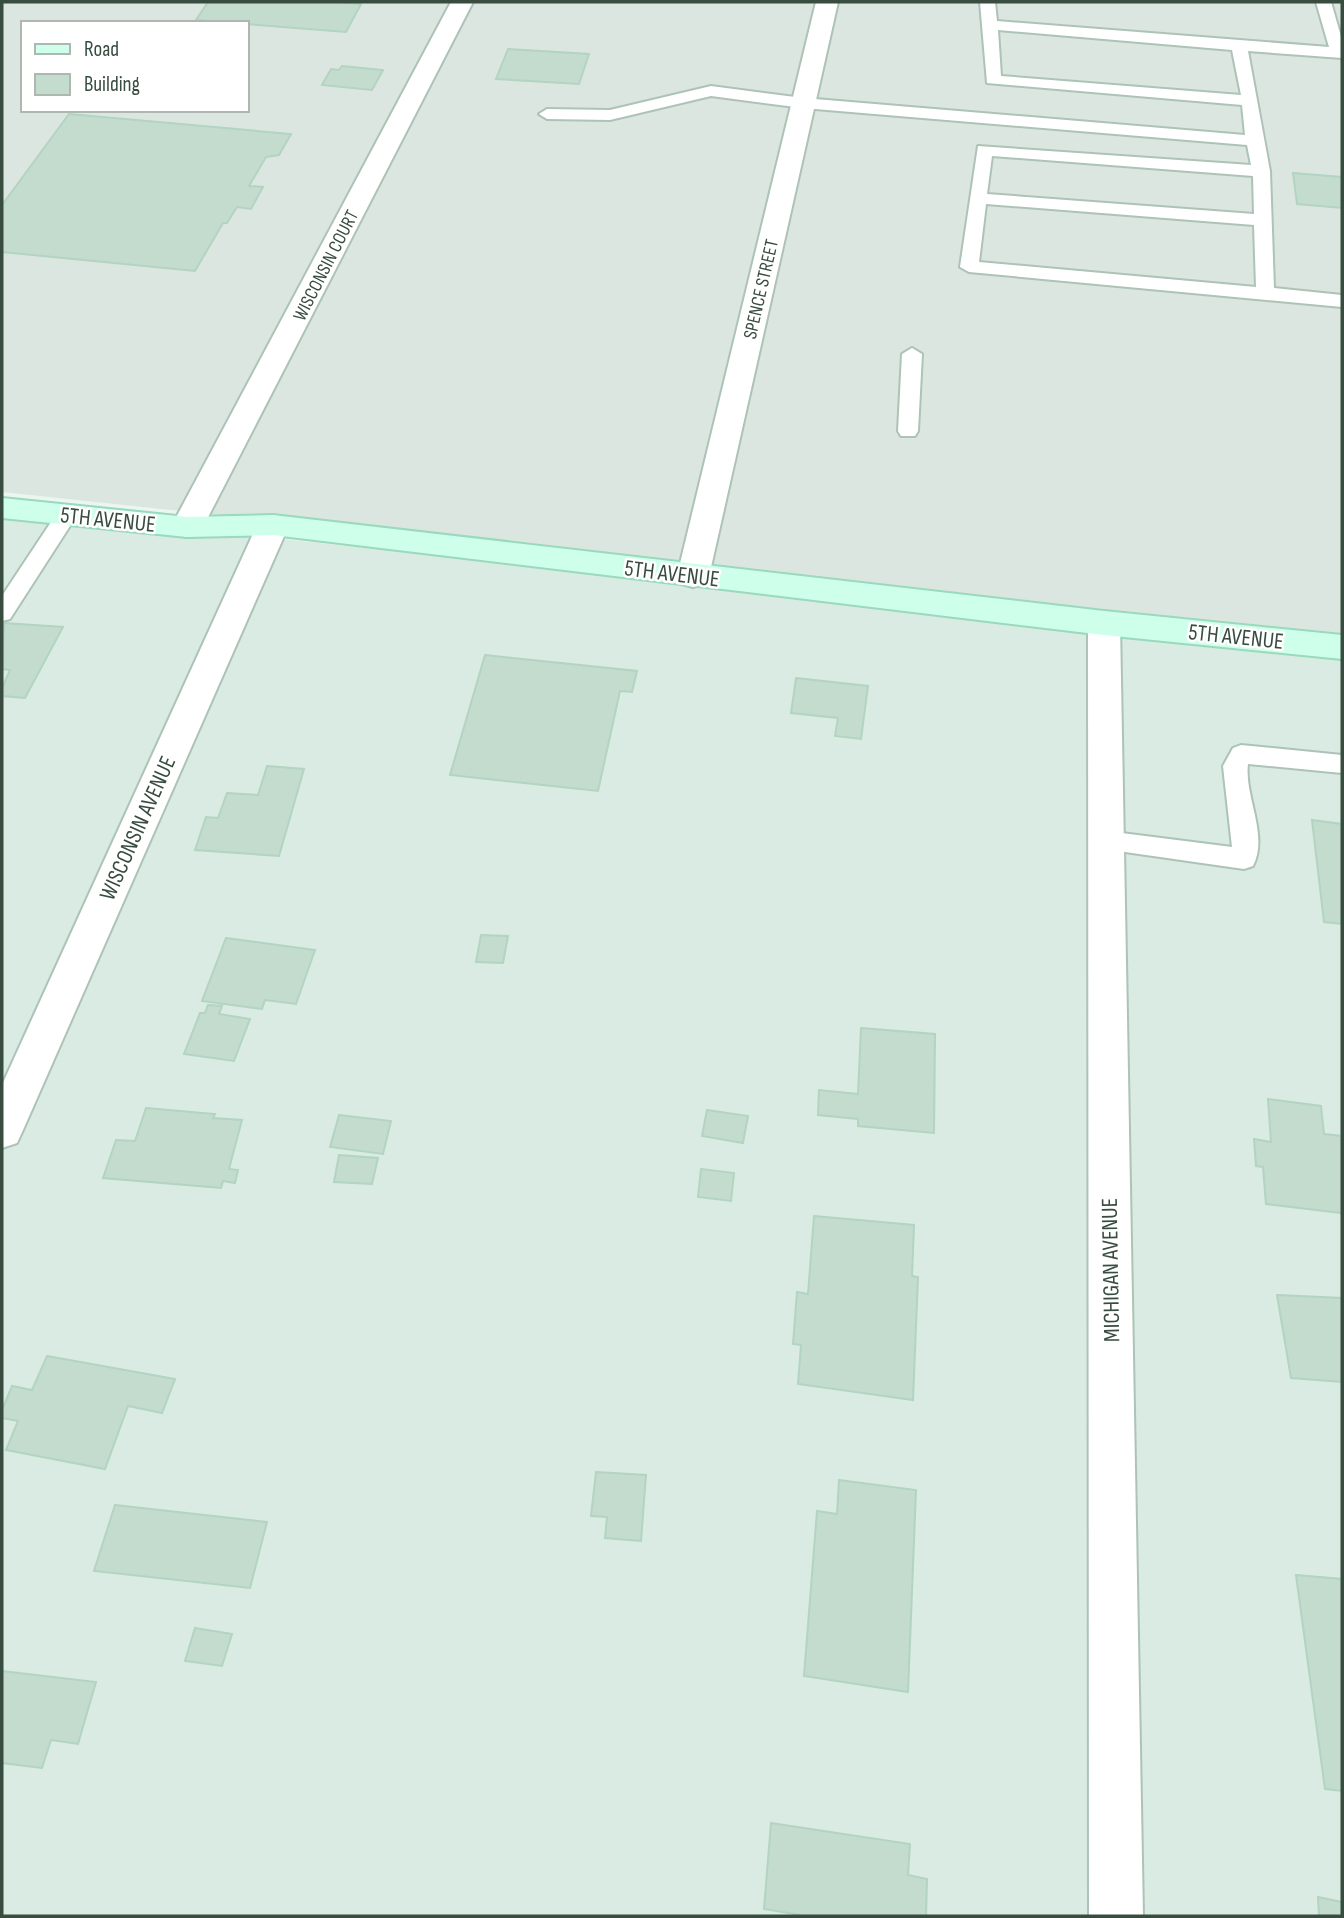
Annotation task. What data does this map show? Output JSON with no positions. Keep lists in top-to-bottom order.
{
  "streets": {
    "main road": ["5TH AVENUE"],
    "street": [
      "WISCONSIN COURT",
      "SPENCE STREET",
      "WISCONSIN AVENUE",
      "MICHIGAN AVENUE"
    ]
  },
  "crossings": [
    ["WISCONSIN COURT", "5TH AVENUE"],
    ["SPENCE STREET", "5TH AVENUE"],
    ["5TH AVENUE", "WISCONSIN AVENUE"],
    ["5TH AVENUE", "MICHIGAN AVENUE"]
  ],
  "legend": ["Road", "Building"]
}
